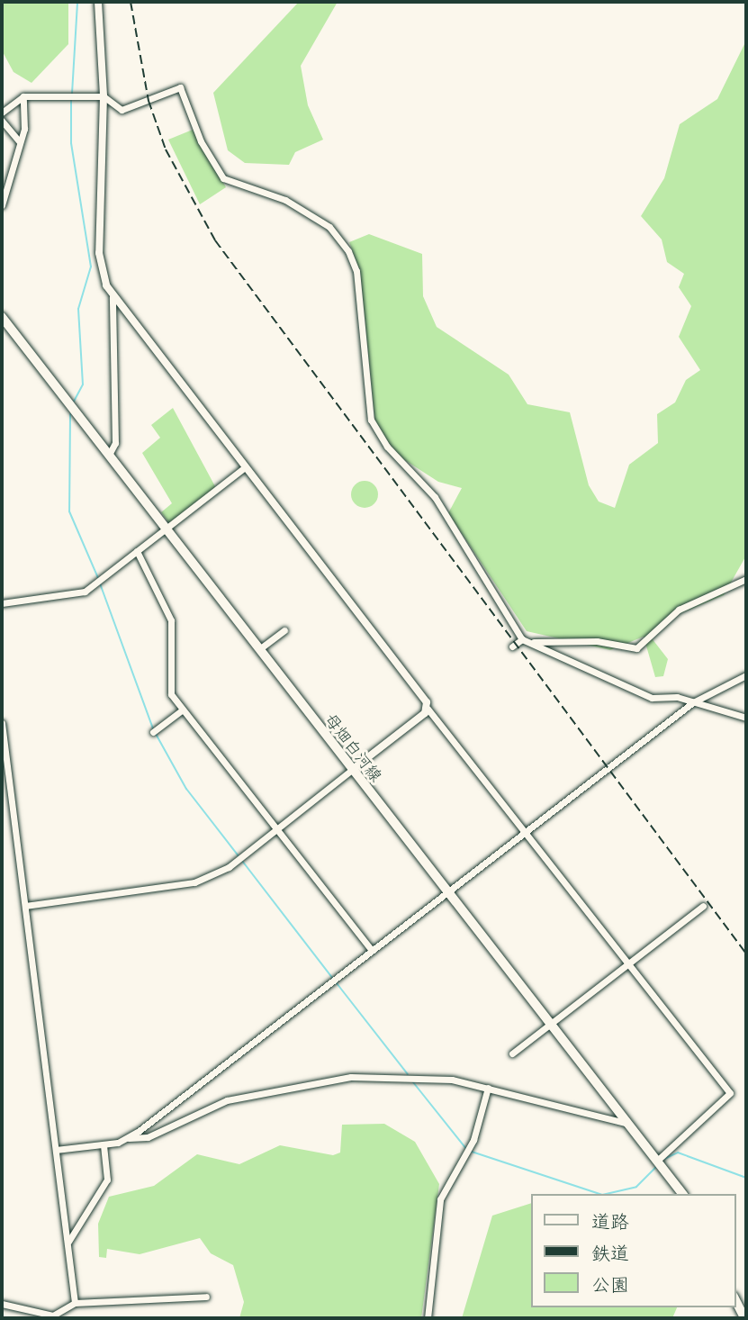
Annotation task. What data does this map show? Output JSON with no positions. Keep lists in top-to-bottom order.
{
  "streets": {
    "main road": ["母畑白河線"]
  },
  "legend": ["道路", "鉄道", "公園"]
}
